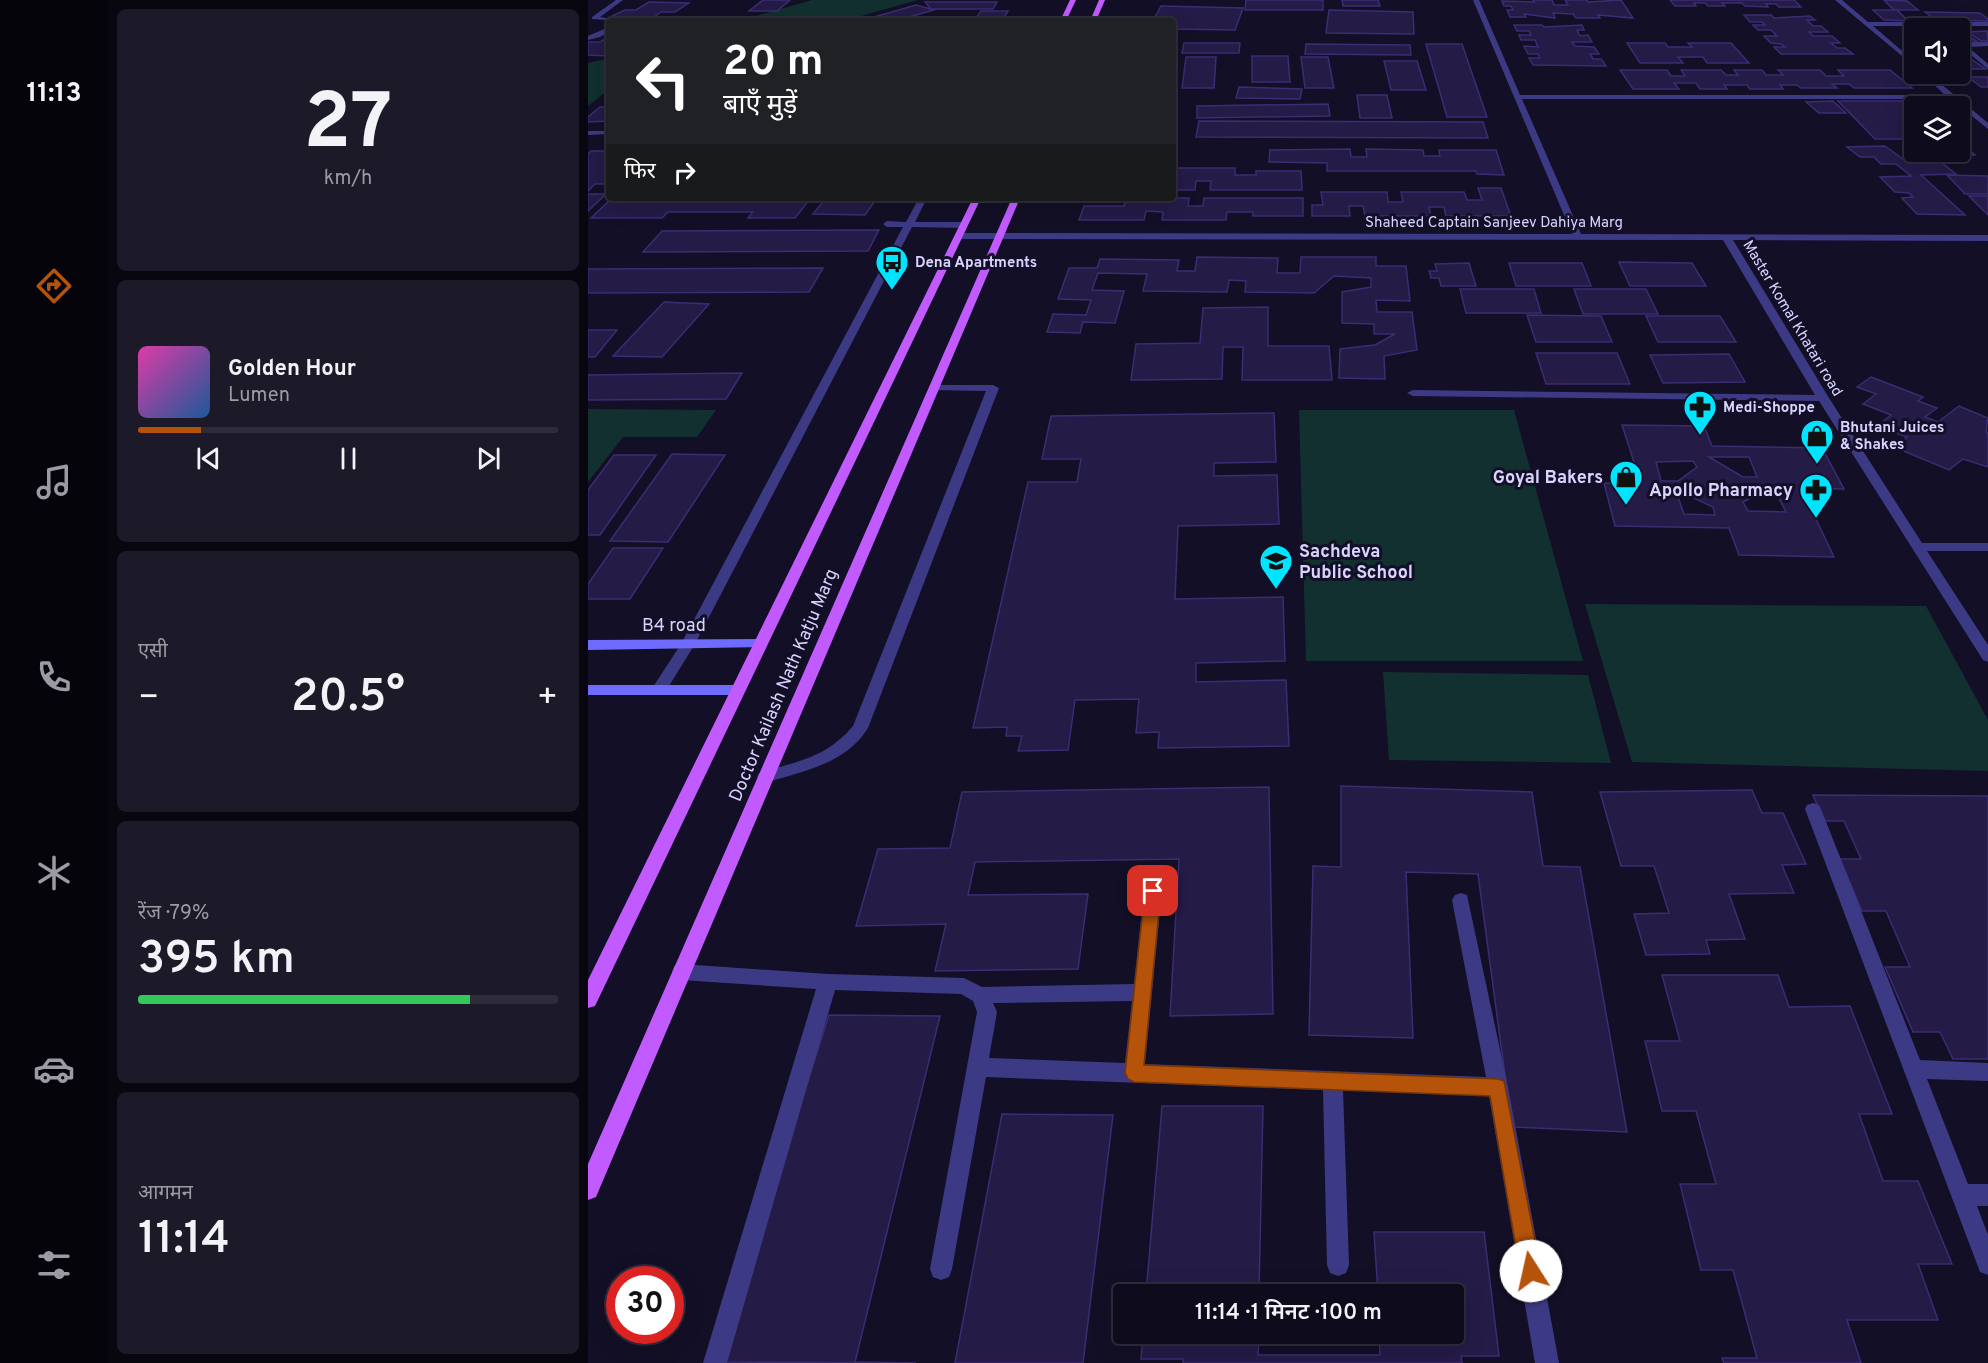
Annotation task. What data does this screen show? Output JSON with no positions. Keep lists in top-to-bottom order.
{
  "streets": {
    "main road": ["Doctor Kailash Nath Katju Marg"],
    "street": ["Shaheed Captain Sanjeev Dahiya Marg", "Master Komal Khatari road", "B4 road"]
  },
  "crossings": [
    ["Shaheed Captain Sanjeev Dahiya Marg", "Master Komal Khatari road"],
    ["Shaheed Captain Sanjeev Dahiya Marg", "Doctor Kailash Nath Katju Marg"],
    ["B4 road", "Doctor Kailash Nath Katju Marg"]
  ],
  "places": {
    "bus stop": ["Dena Apartments"],
    "pharmacy": ["Medi-Shoppe", "Apollo Pharmacy"],
    "shop": ["Bhutani Juices & Shakes", "Goyal Bakers"],
    "school or university": ["Sachdeva Public School"]
  },
  "page": {
    "tabs": "11:13",
    "tile": [
      ["27", "km/h"],
      "एसी",
      ["रेंज · 79%", "395 km"],
      ["आगमन", "11:14"]
    ],
    "turn": ["20 m", "बाएँ मुड़ें"],
    "then": "फिर",
    "song": ["Golden Hour", "Lumen"],
    "heat": ["−", "20.5°", "+"],
    "limit": "30",
    "trip": "11:14 · 1 मिनट · 100 m"
  }
}
